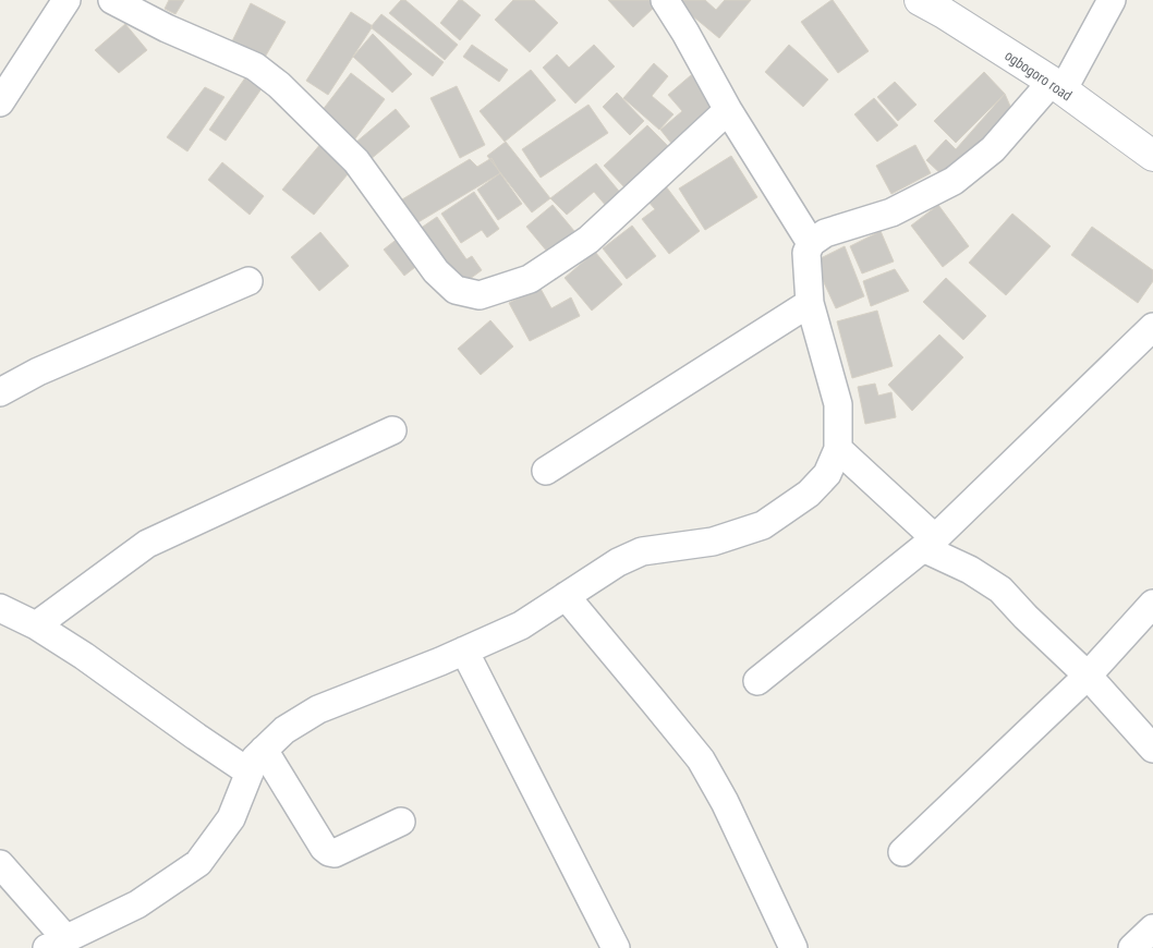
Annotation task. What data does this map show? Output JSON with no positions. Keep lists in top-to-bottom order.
{
  "streets": {
    "street": ["ogbogoro road"]
  }
}
